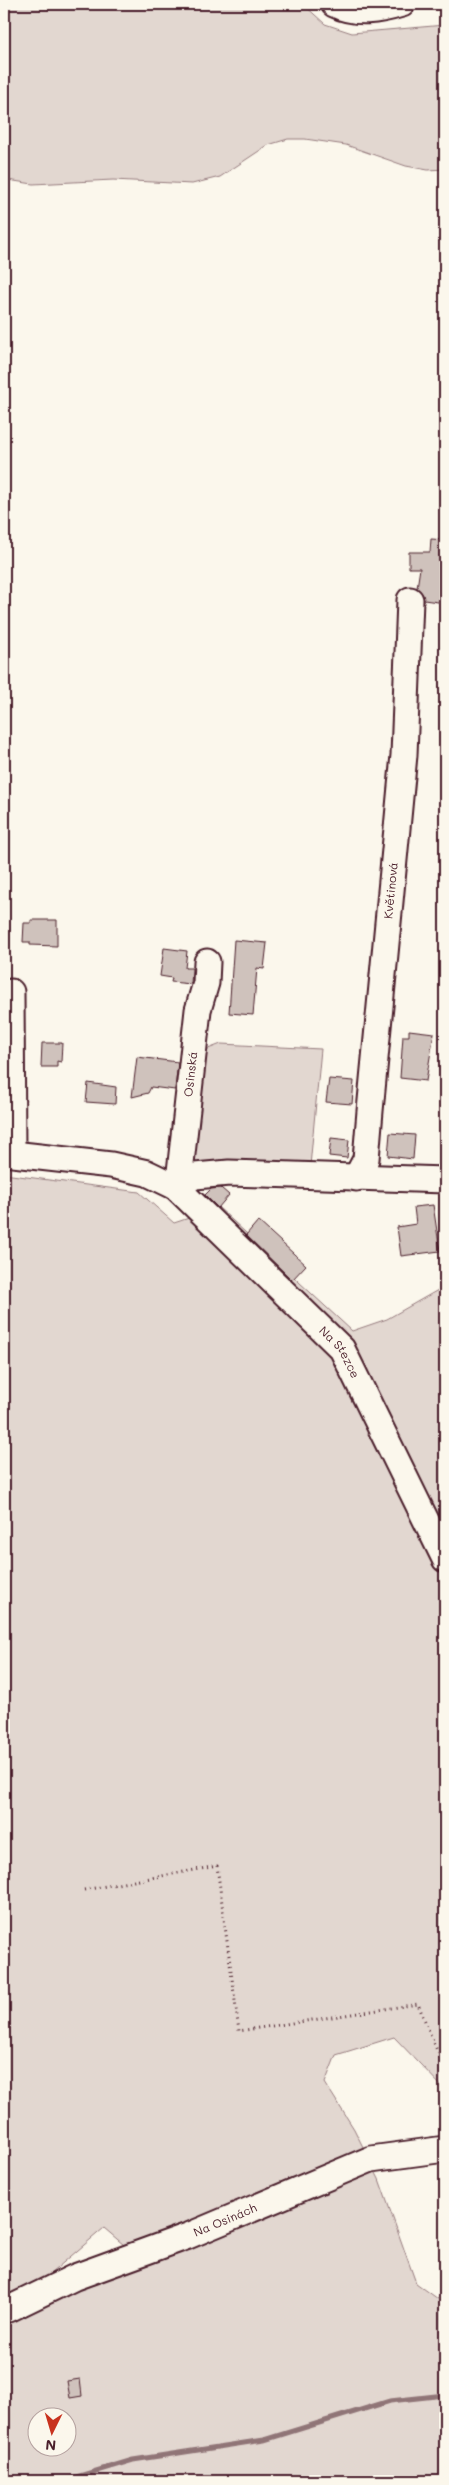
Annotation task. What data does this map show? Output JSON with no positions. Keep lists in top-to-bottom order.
{
  "streets": {
    "street": [
      "Květinová",
      "Osinská",
      "Na Stezce",
      "Na Osinách"
    ]
  },
  "crossings": [
    ["Osinská", "Na Stezce"]
  ],
  "north": "bottom"
}
